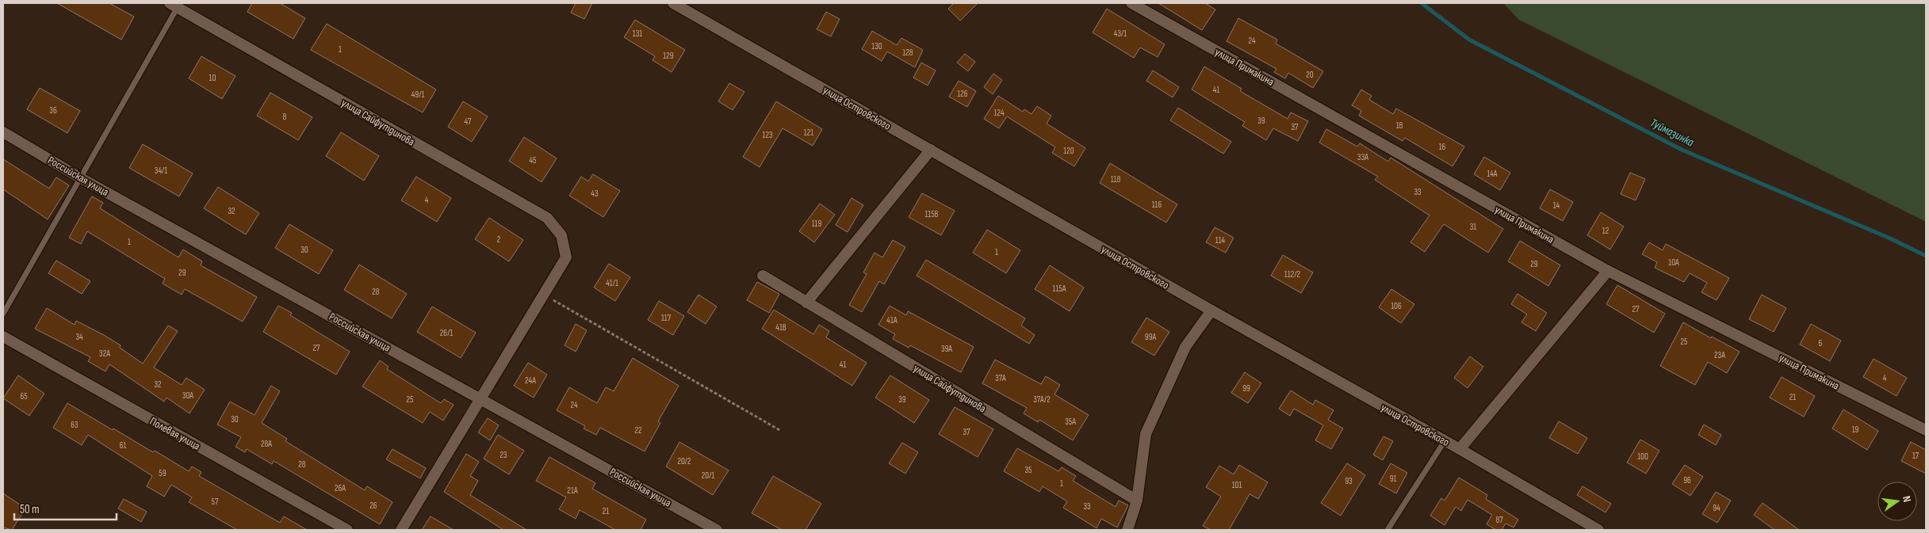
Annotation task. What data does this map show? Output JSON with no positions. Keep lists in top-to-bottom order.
{
  "streets": {
    "street": [
      "улица Примакина",
      "улица Островского",
      "улица Сайфутдинова",
      "Российская улица",
      "Полевая улица"
    ]
  },
  "water": ["Туймазинка"],
  "house_numbers": [
    "131",
    "43/1",
    "24",
    "130",
    "1",
    "128",
    "129",
    "20",
    "10",
    "41",
    "126",
    "49/1",
    "36",
    "124",
    "8",
    "39",
    "47",
    "18",
    "37",
    "121",
    "123",
    "16",
    "120",
    "33А",
    "45",
    "34/1",
    "14А",
    "118",
    "33",
    "43",
    "4",
    "116",
    "14",
    "32",
    "115В",
    "119",
    "31",
    "12",
    "2",
    "114",
    "1",
    "30",
    "1",
    "10А",
    "29",
    "29",
    "112/2",
    "41/1",
    "115А",
    "28",
    "106",
    "27",
    "117",
    "41А",
    "41В",
    "26/1",
    "34",
    "99А",
    "25",
    "6",
    "27",
    "39А",
    "32А",
    "23А",
    "41",
    "37А",
    "4",
    "24А",
    "32",
    "99",
    "30А",
    "65",
    "21",
    "25",
    "39",
    "37А/2",
    "24",
    "30",
    "35А",
    "63",
    "19",
    "22",
    "37",
    "28А",
    "61",
    "23",
    "17",
    "100",
    "20/2",
    "28",
    "35",
    "59",
    "20/1",
    "91",
    "96",
    "93",
    "1",
    "101",
    "26А",
    "21А",
    "57",
    "26",
    "33",
    "94",
    "21",
    "87"
  ],
  "scale_bar": "50 m",
  "north": "right"
}
